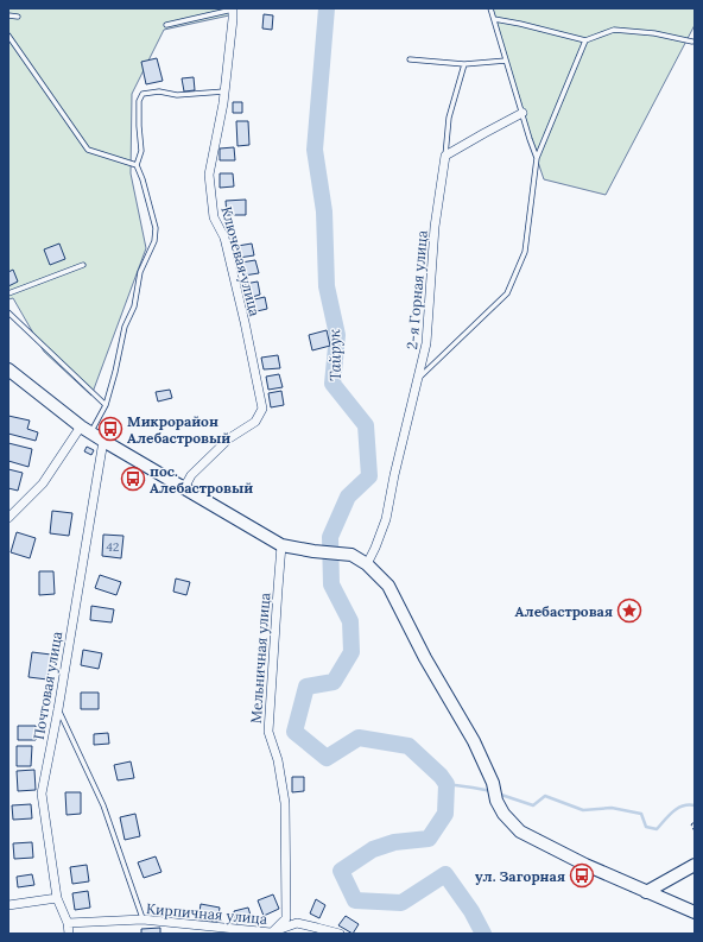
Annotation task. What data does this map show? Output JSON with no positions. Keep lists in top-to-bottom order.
{
  "streets": {
    "street": [
      "Ключевая улица",
      "2-я Горная улица",
      "Мельничная улица",
      "Почтовая улица",
      "Кирпичная улица"
    ]
  },
  "crossings": [
    ["Мельничная улица", "Кирпичная улица"],
    ["Почтовая улица", "Кирпичная улица"]
  ],
  "water": ["Тайрук"],
  "places": {
    "bus stop": ["Микрорайон Алебастровый", "пос. Алебастровый", "ул. Загорная"],
    "place": ["Алебастровая"]
  },
  "house_numbers": ["42"]
}
